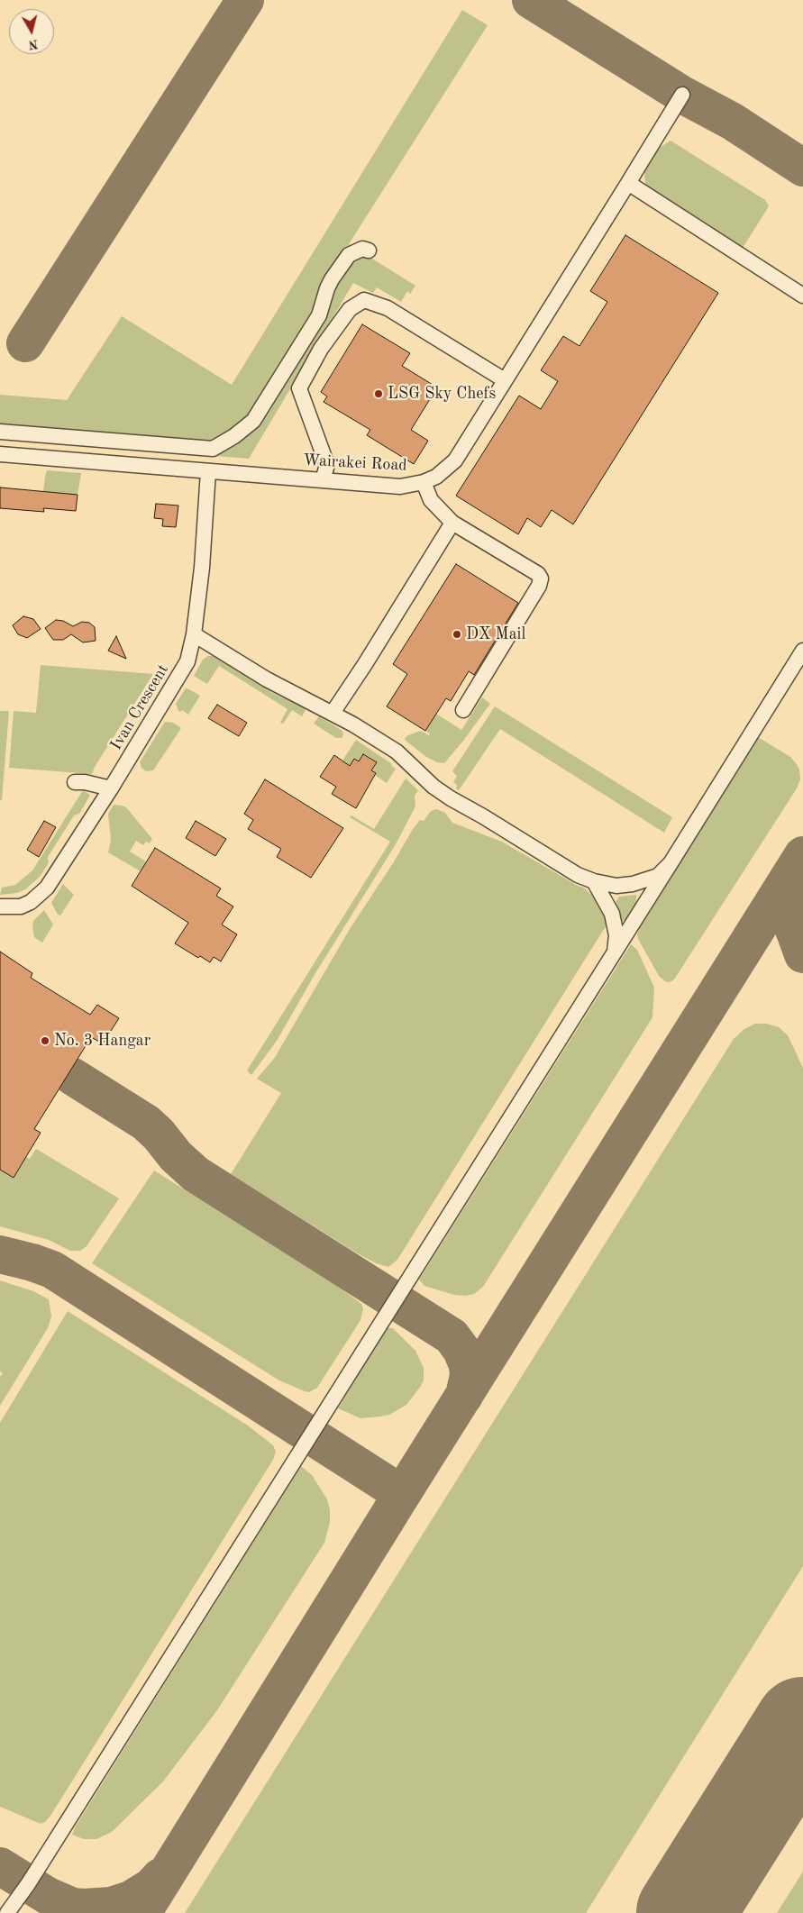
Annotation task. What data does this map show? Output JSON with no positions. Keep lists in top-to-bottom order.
{
  "streets": {
    "street": ["Wairakei Road", "Ivan Crescent"]
  },
  "crossings": [
    ["Wairakei Road", "Ivan Crescent"]
  ],
  "places": ["LSG Sky Chefs", "DX Mail", "No. 3 Hangar"],
  "north": "bottom"
}
